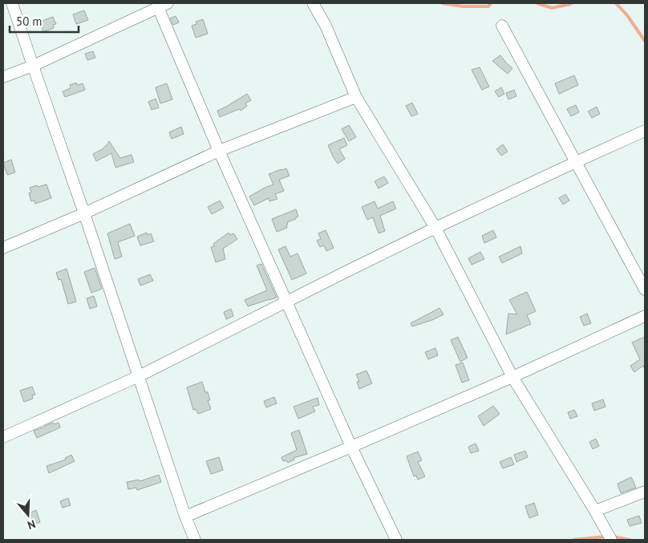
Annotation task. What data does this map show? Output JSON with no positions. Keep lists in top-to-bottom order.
{
  "scale_bar": "50 m",
  "north": "bottom"
}
